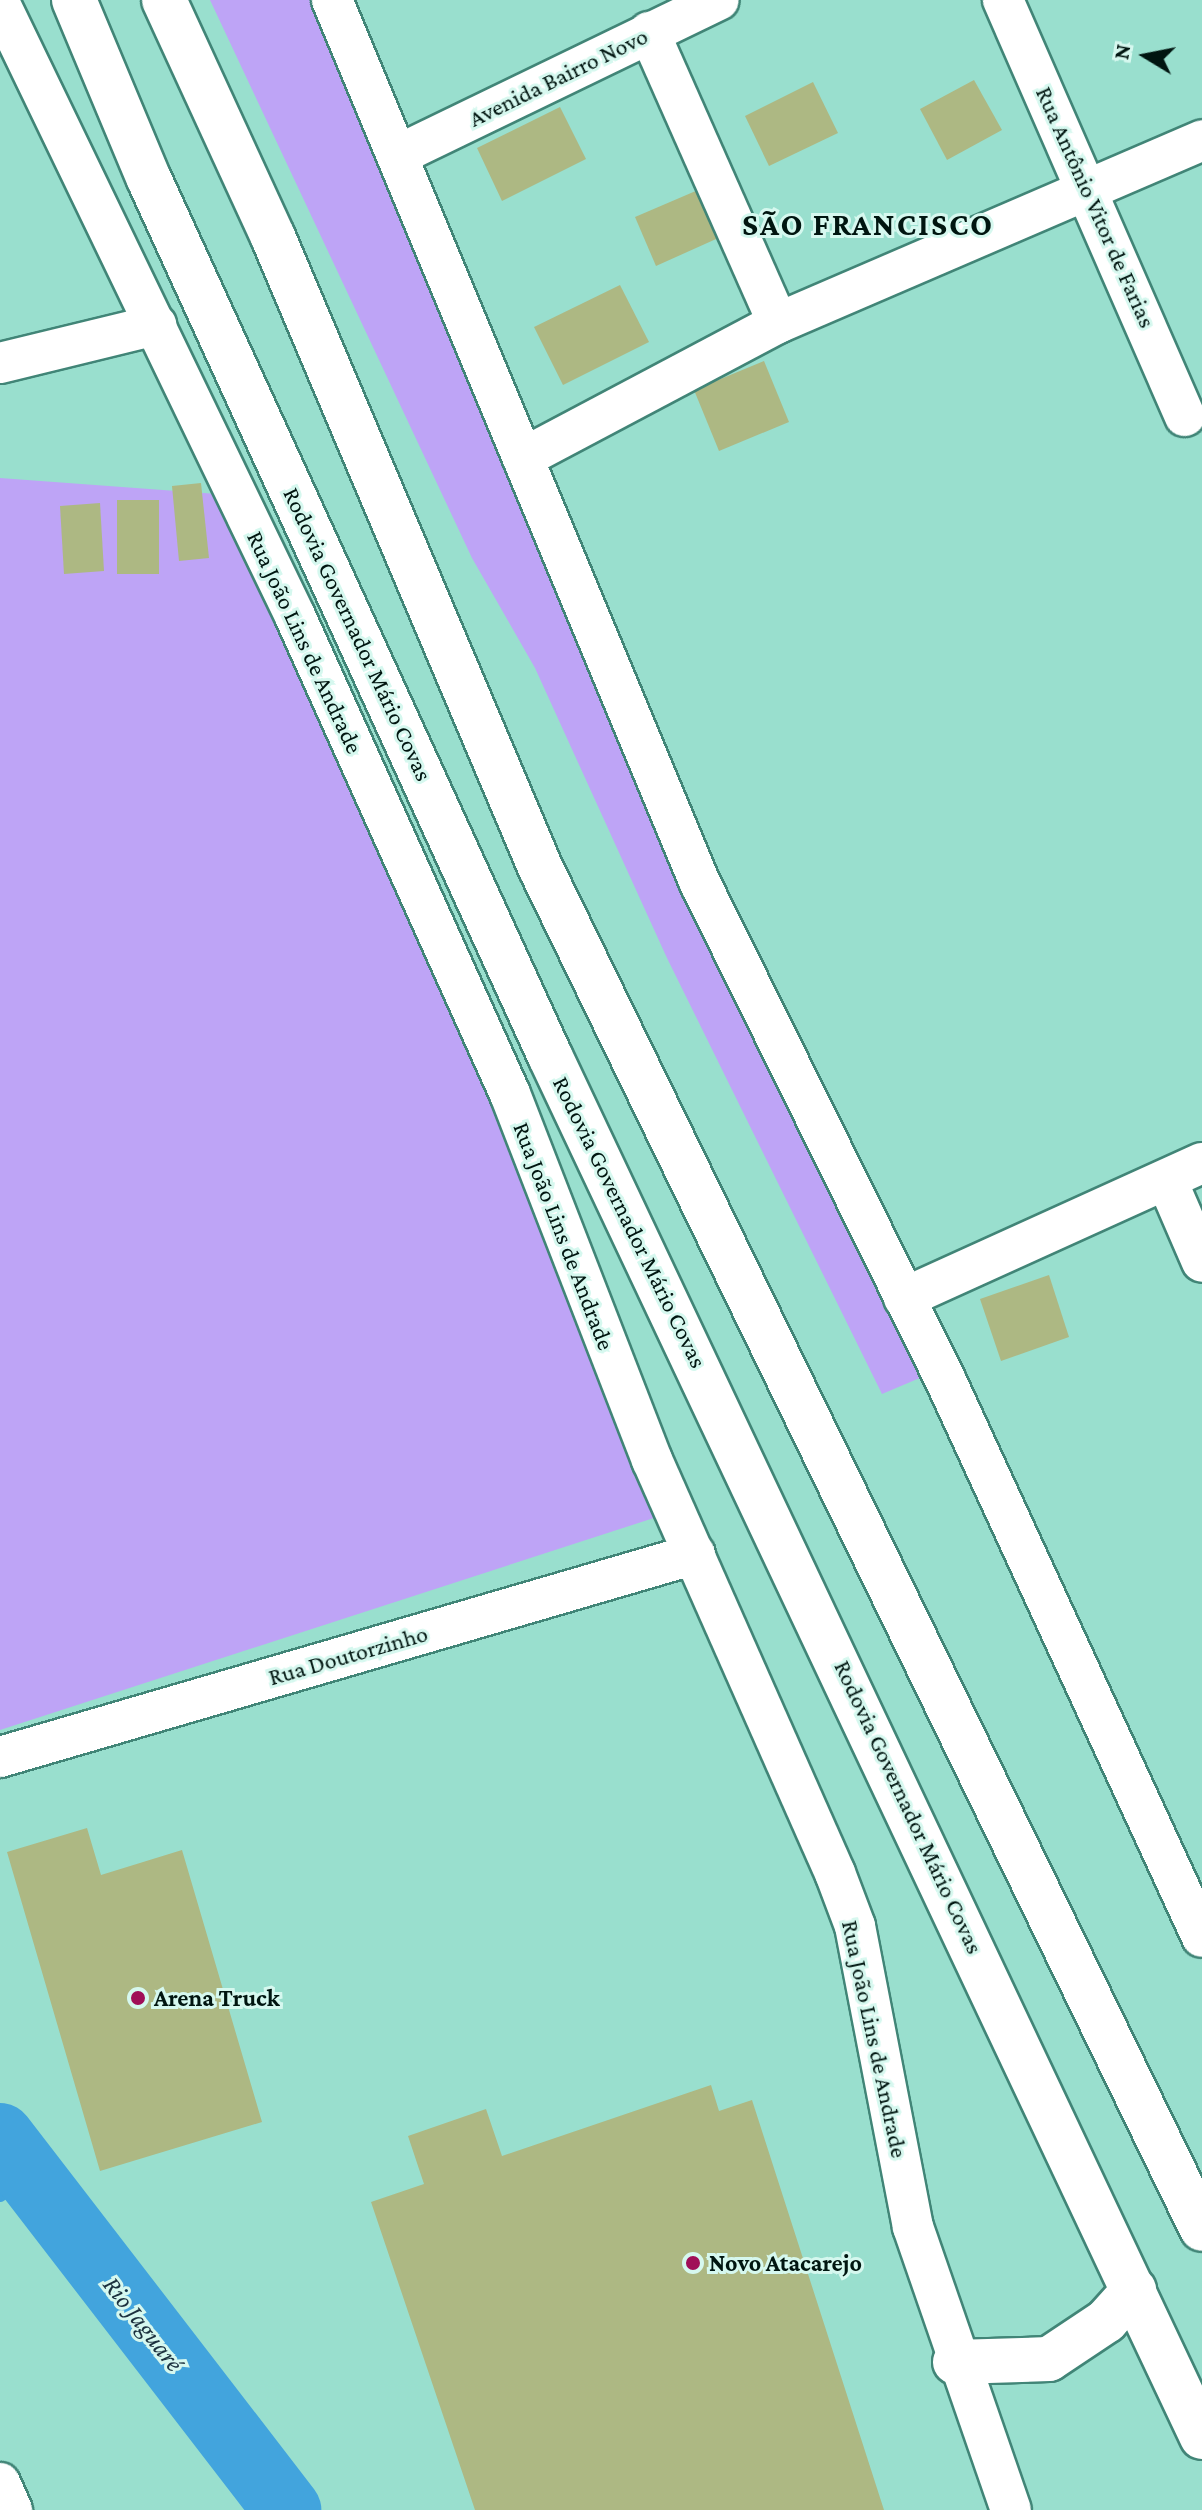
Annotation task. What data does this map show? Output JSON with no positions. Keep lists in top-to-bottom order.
{
  "streets": {
    "highway": ["Rodovia Governador Mário Covas"],
    "street": [
      "Avenida Bairro Novo",
      "Rua Antônio Vitor de Farias",
      "Rua João Lins de Andrade",
      "Rua Doutorzinho"
    ]
  },
  "crossings": [
    ["Rua João Lins de Andrade", "Rua Doutorzinho"]
  ],
  "districts": ["SÃO FRANCISCO"],
  "water": ["Rio Jaguaré"],
  "places": ["Arena Truck", "Novo Atacarejo"],
  "north": "left"
}
